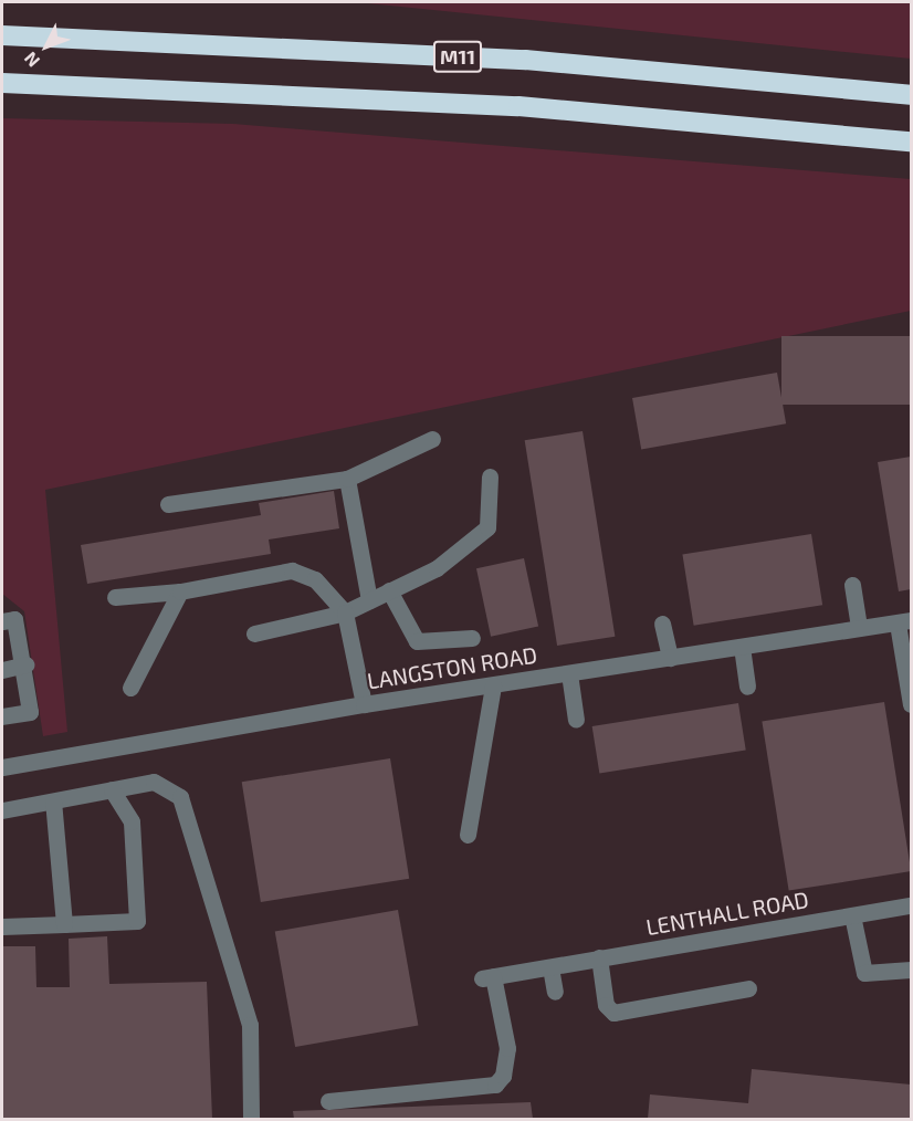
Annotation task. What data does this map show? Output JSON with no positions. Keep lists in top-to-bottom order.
{
  "streets": {
    "highway": ["M11"],
    "street": ["LANGSTON ROAD", "LENTHALL ROAD"]
  },
  "north": "bottom left"
}
